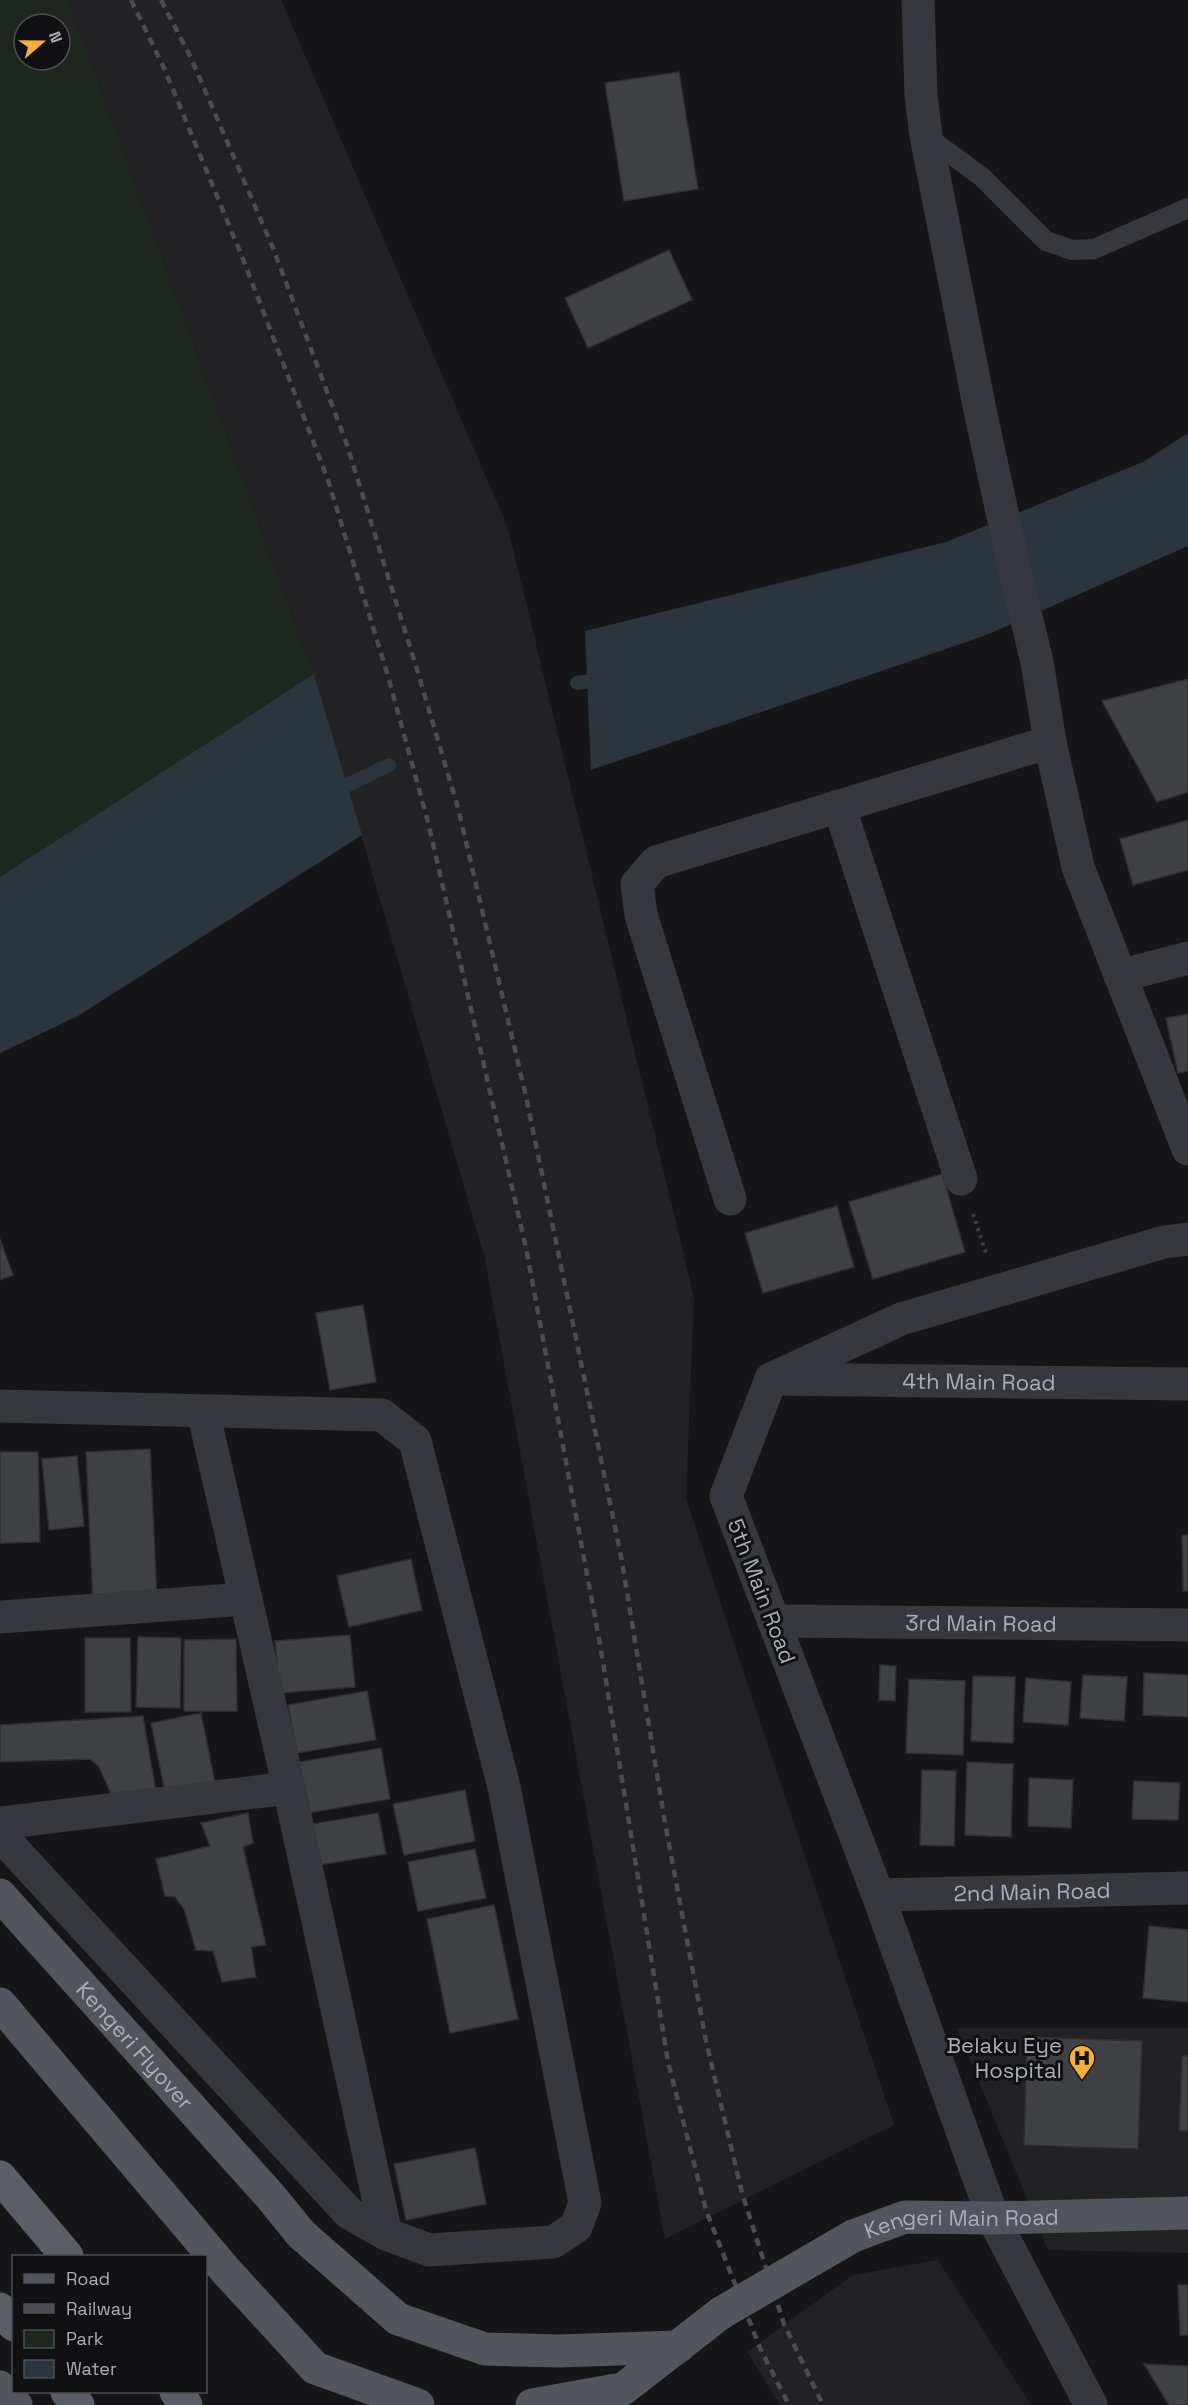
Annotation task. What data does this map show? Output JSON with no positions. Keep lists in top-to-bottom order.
{
  "streets": {
    "main road": ["Kengeri Flyover", "Kengeri Main Road"],
    "street": [
      "4th Main Road",
      "5th Main Road",
      "3rd Main Road",
      "2nd Main Road"
    ]
  },
  "crossings": [
    ["4th Main Road", "5th Main Road"],
    ["5th Main Road", "3rd Main Road"],
    ["5th Main Road", "2nd Main Road"],
    ["5th Main Road", "Kengeri Main Road"],
    ["Kengeri Flyover", "Kengeri Main Road"]
  ],
  "places": {
    "hospital": ["Belaku Eye Hospital"]
  },
  "legend": [
    "Road",
    "Railway",
    "Park",
    "Water"
  ],
  "north": "right"
}
